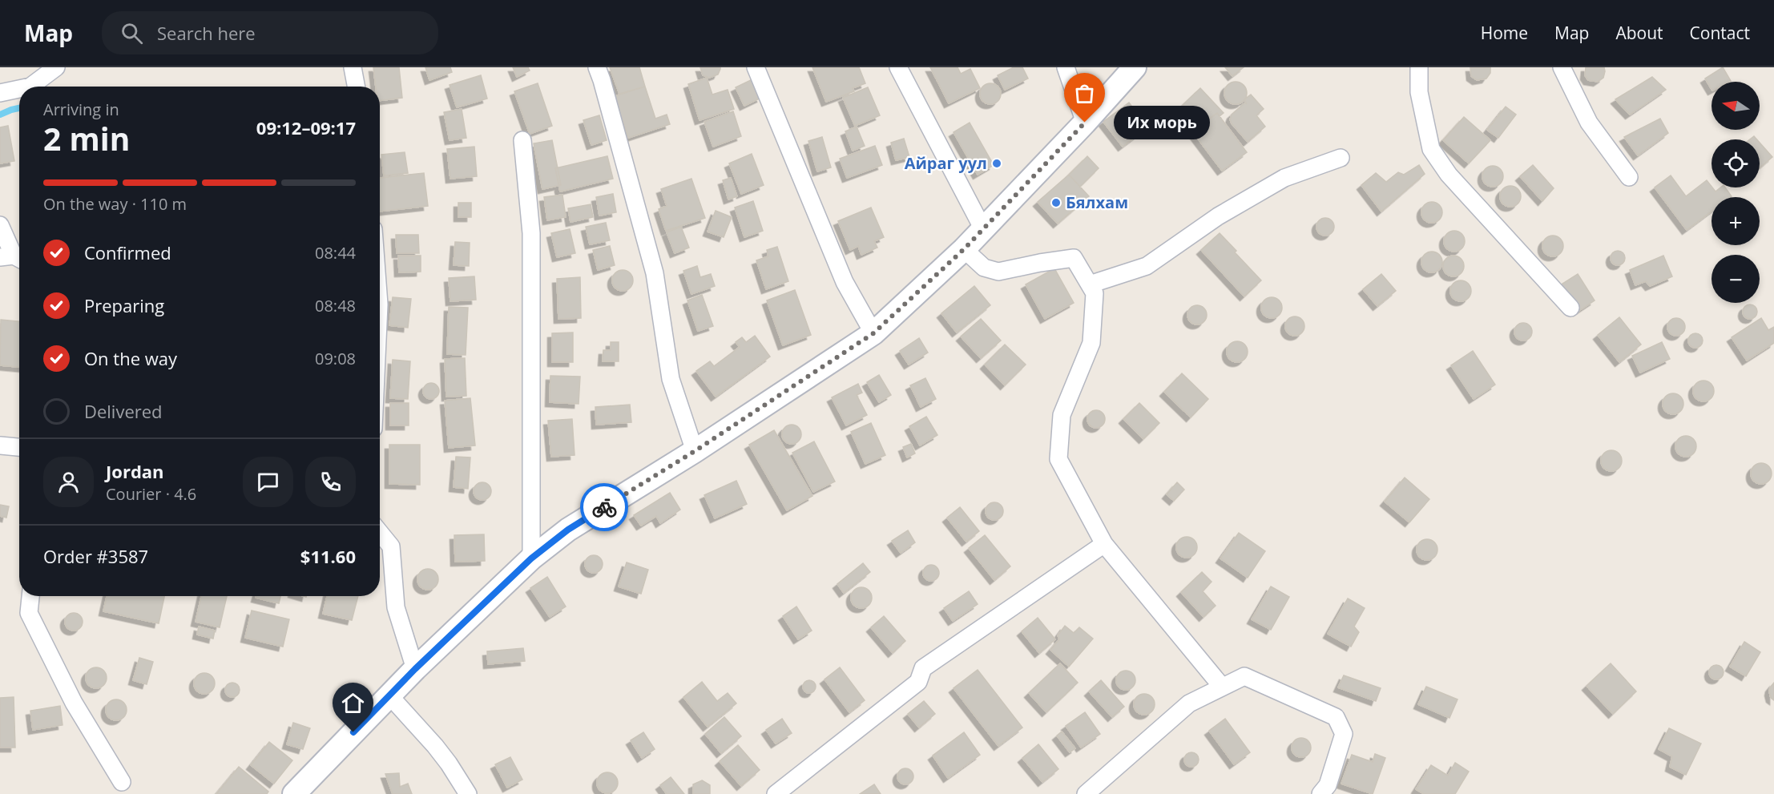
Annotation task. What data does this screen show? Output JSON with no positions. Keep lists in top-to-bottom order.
{
  "places": ["Их морь", "Айраг уул", "Бялхам"],
  "north": "left",
  "page": {
    "header": "Map",
    "search": "Search here",
    "nav": [
      "Home",
      "Map",
      "About",
      "Contact"
    ],
    "map_buttons": ["+", "−"],
    "heading": ["2 min", "Arriving in", "09:12–09:17"],
    "panel": [
      "Jordan",
      "Courier · 4.6",
      "Order #3587",
      "$11.60"
    ],
    "bubble": "Их морь",
    "bar": "On the way · 110 m",
    "list": [
      ["Confirmed", "08:44"],
      ["Preparing", "08:48"],
      ["On the way", "09:08"],
      "Delivered"
    ]
  }
}
